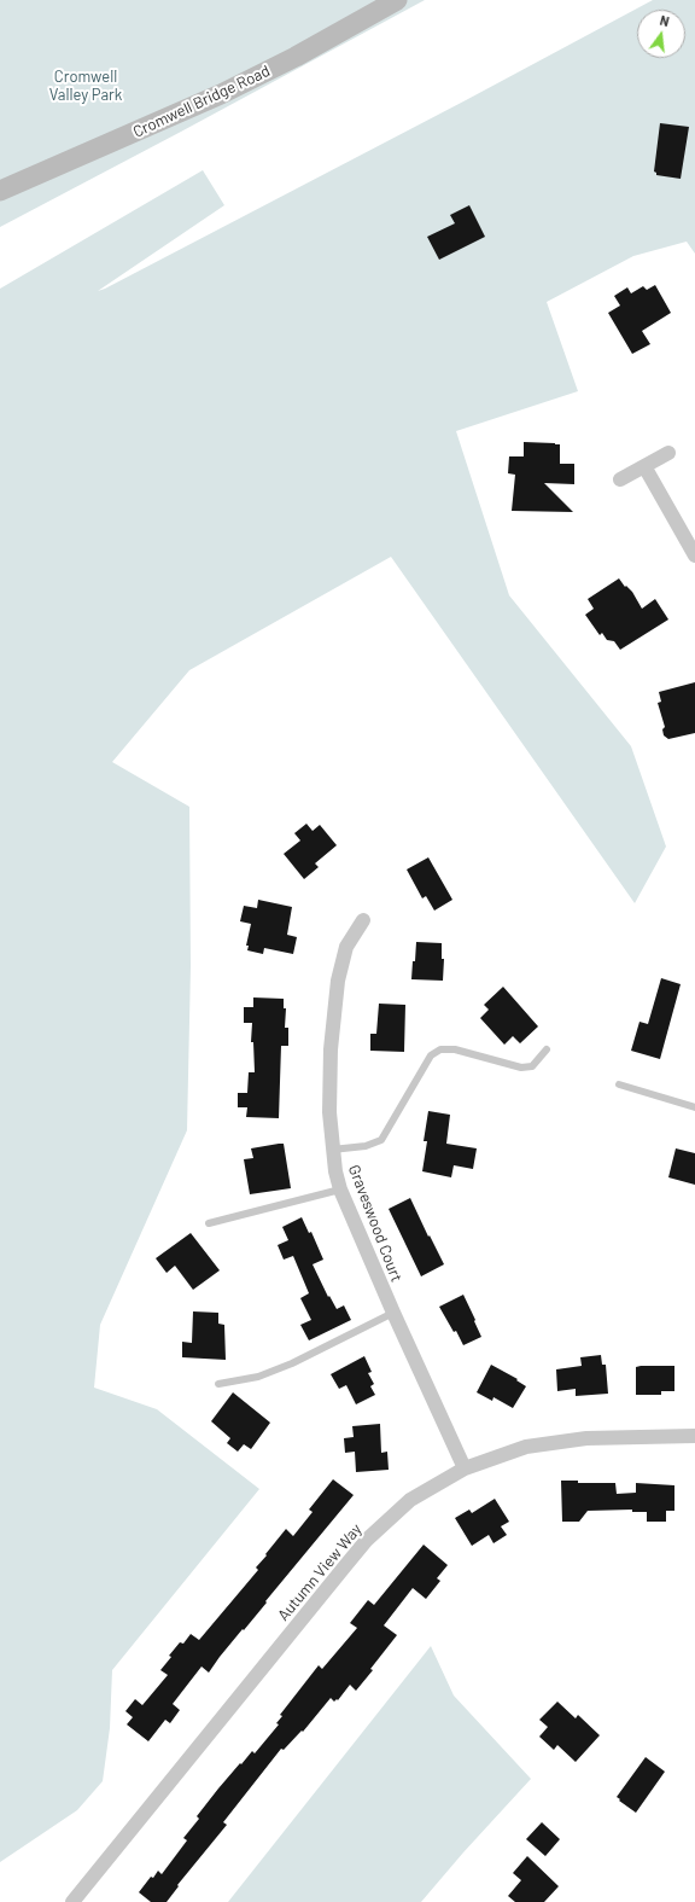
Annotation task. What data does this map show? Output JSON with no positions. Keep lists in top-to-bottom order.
{
  "streets": {
    "main road": ["Cromwell Bridge Road"],
    "street": ["Graveswood Court", "Autumn View Way"]
  },
  "crossings": [
    ["Graveswood Court", "Autumn View Way"]
  ],
  "parks": ["Cromwell Valley Park"],
  "north": "top"
}
